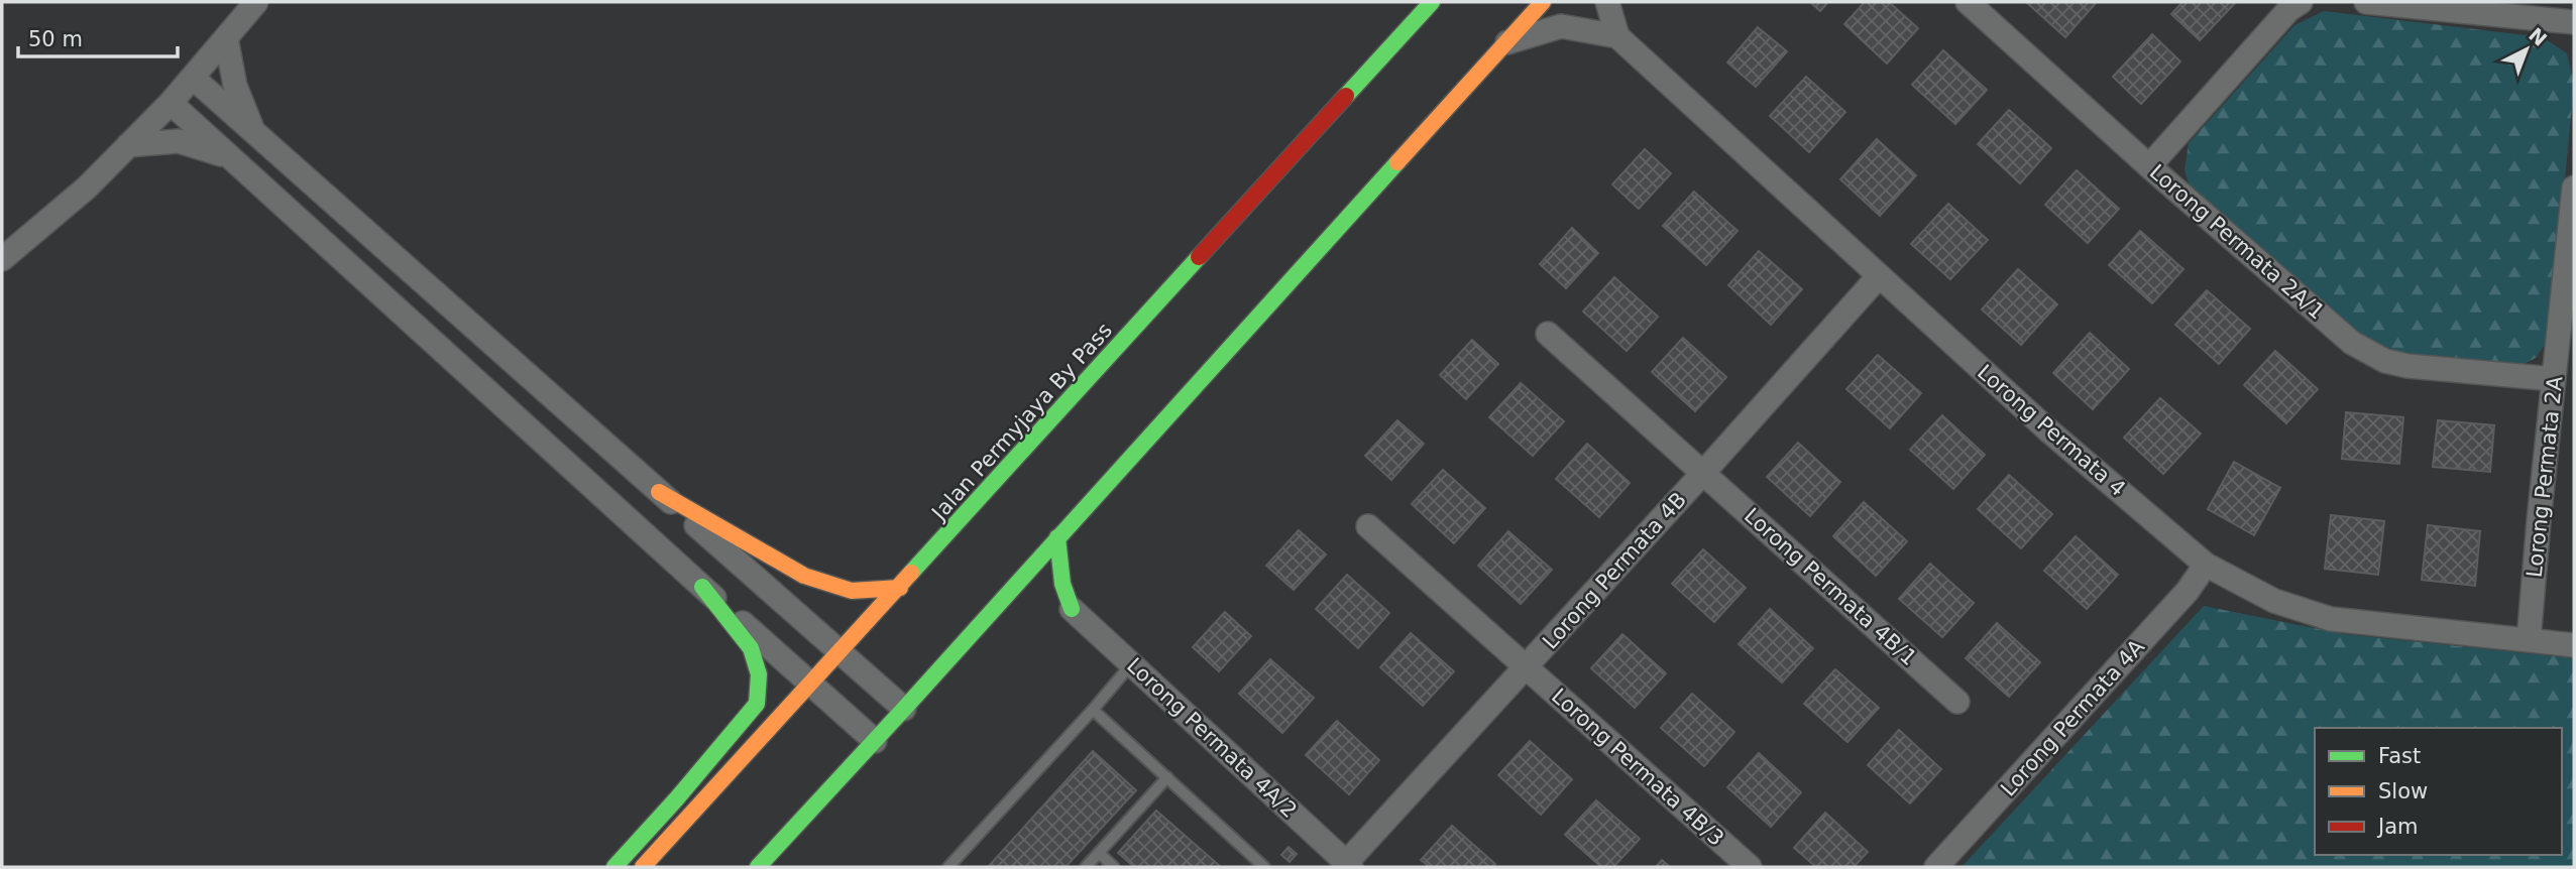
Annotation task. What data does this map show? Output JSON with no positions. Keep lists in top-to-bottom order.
{
  "streets": {
    "main road": ["Jalan Permyjaya By Pass"],
    "street": [
      "Lorong Permata 2A/1",
      "Lorong Permata 4",
      "Lorong Permata 2A",
      "Lorong Permata 4B",
      "Lorong Permata 4B/1",
      "Lorong Permata 4A",
      "Lorong Permata 4A/2",
      "Lorong Permata 4B/3"
    ]
  },
  "crossings": [
    ["Lorong Permata 2A/1", "Lorong Permata 2A"],
    ["Lorong Permata 4", "Lorong Permata 2A"],
    ["Lorong Permata 4", "Lorong Permata 4B"],
    ["Lorong Permata 4", "Lorong Permata 4A"],
    ["Lorong Permata 4B", "Lorong Permata 4B/1"],
    ["Lorong Permata 4B", "Lorong Permata 4A/2"],
    ["Lorong Permata 4B", "Lorong Permata 4B/3"]
  ],
  "legend": ["Fast", "Slow", "Jam"],
  "scale_bar": "50 m",
  "north": "top right"
}
